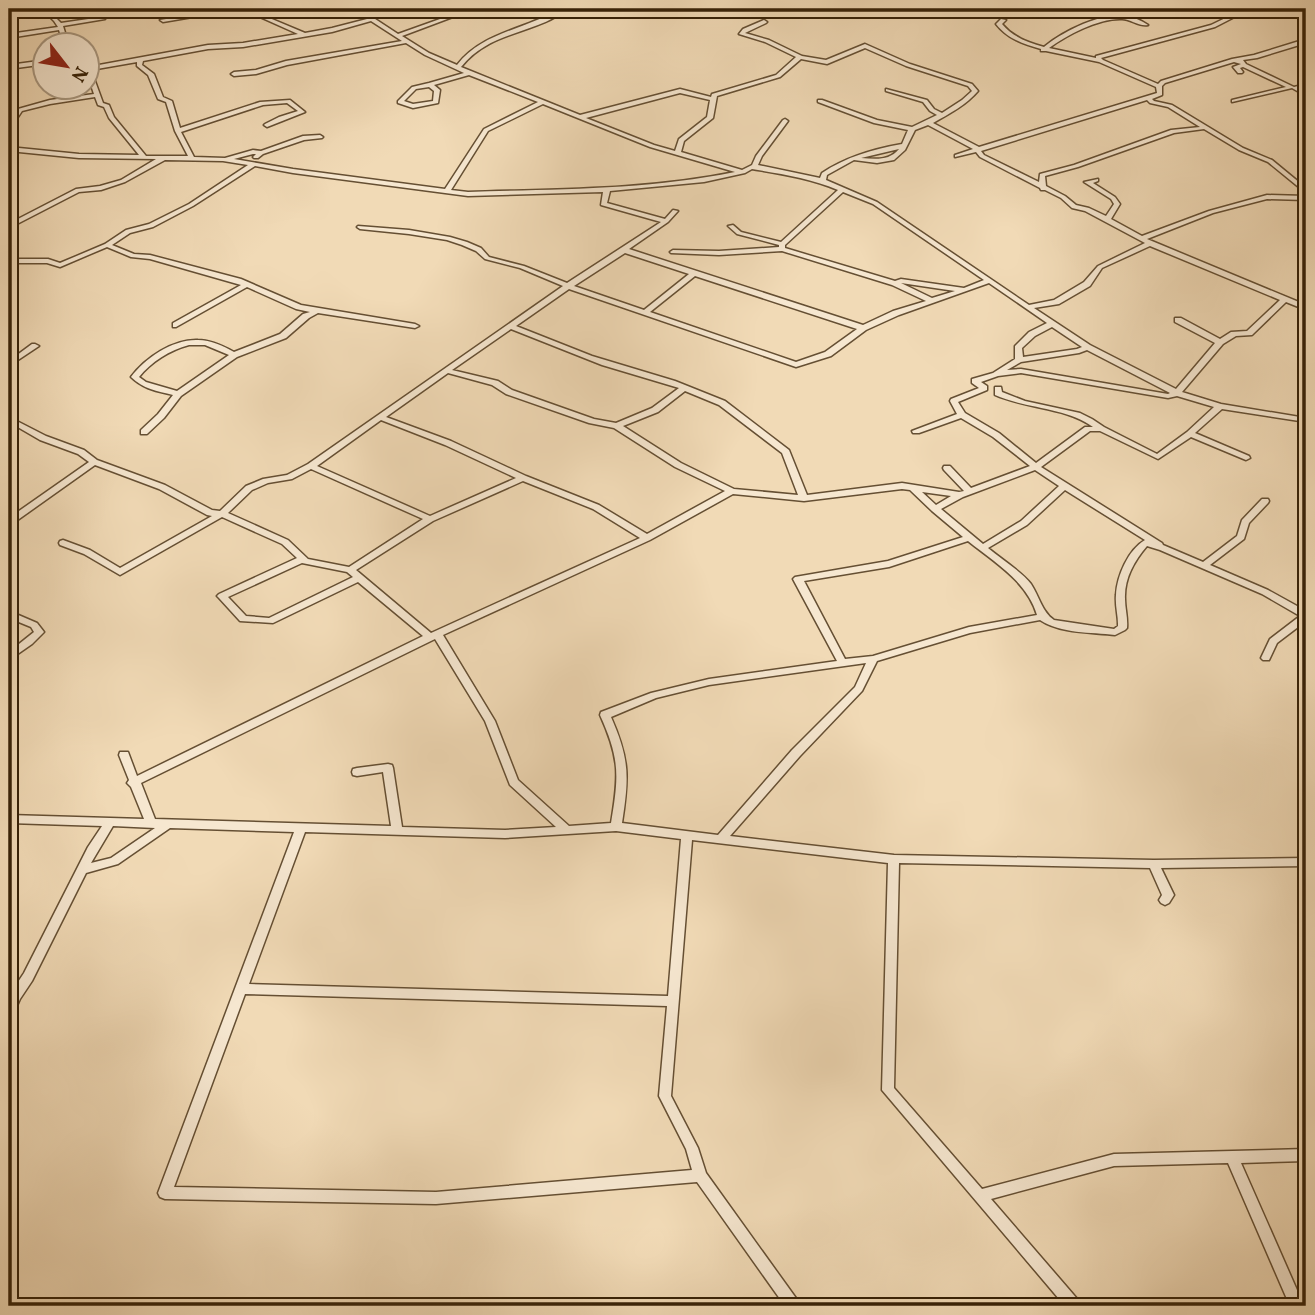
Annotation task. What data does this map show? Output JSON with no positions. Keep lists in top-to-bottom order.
{
  "north": "bottom right"
}
